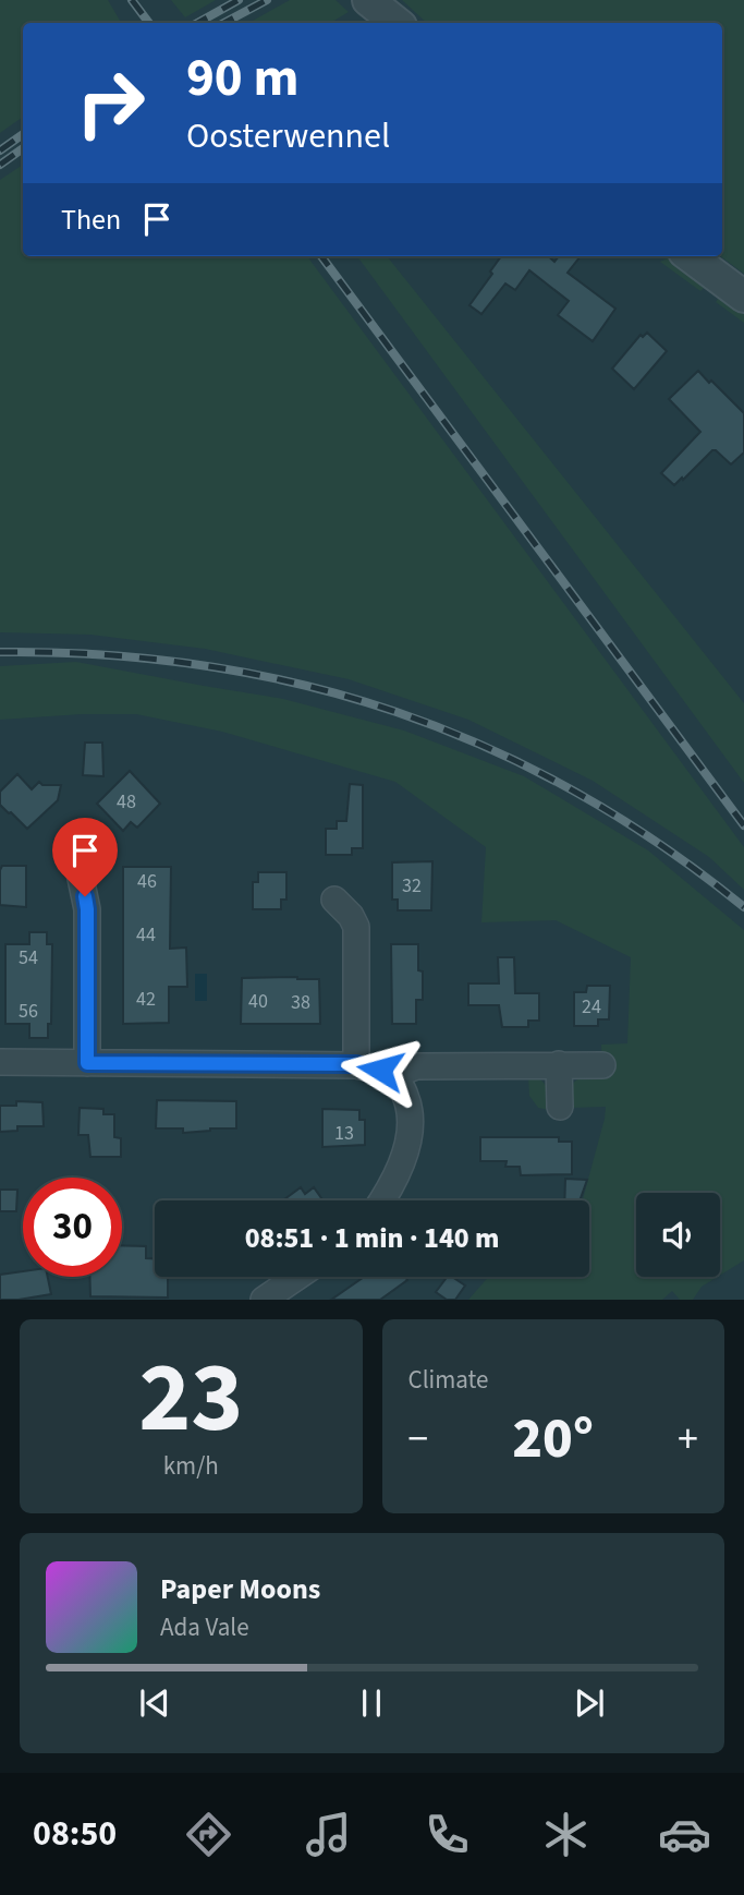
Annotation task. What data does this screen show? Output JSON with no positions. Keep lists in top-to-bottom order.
{
  "house_numbers": [
    "48",
    "46",
    "32",
    "44",
    "54",
    "42",
    "40",
    "38",
    "24",
    "56",
    "13"
  ],
  "page": {
    "turn": ["90 m", "Oosterwennel"],
    "then": "Then",
    "limit": "30",
    "trip": "08:51 · 1 min · 140 m",
    "tile": [
      ["23", "km/h"],
      "Climate"
    ],
    "heat": ["−", "20°", "+"],
    "song": ["Paper Moons", "Ada Vale"],
    "tabs": "08:50"
  }
}
